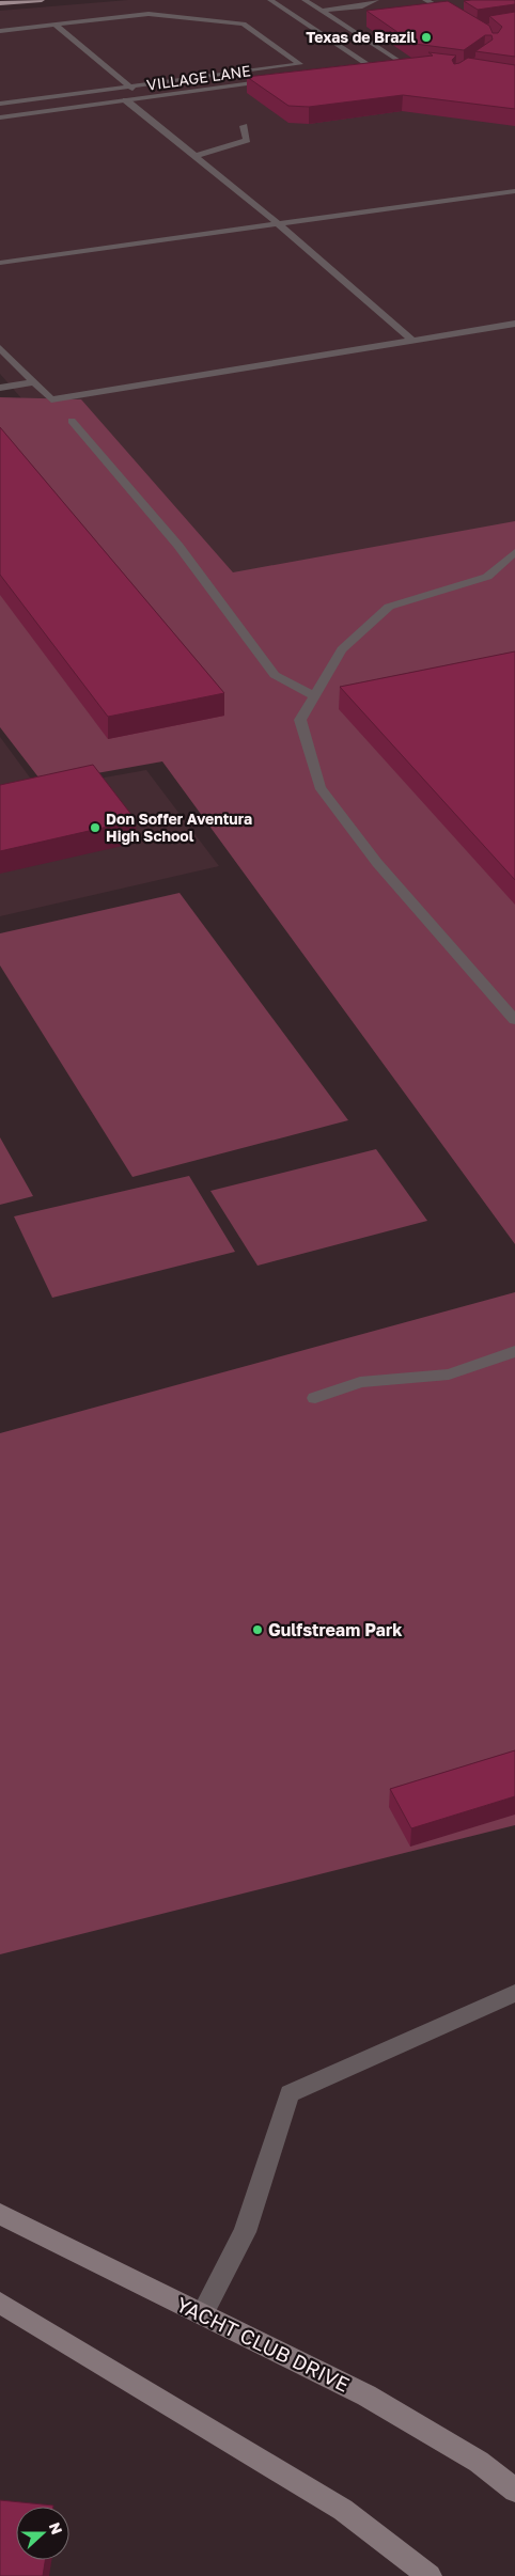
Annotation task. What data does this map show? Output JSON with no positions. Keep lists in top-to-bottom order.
{
  "streets": {
    "street": ["VILLAGE LANE", "YACHT CLUB DRIVE"]
  },
  "places": ["Texas de Brazil", "Don Soffer Aventura High School", "Gulfstream Park"],
  "north": "right"
}
